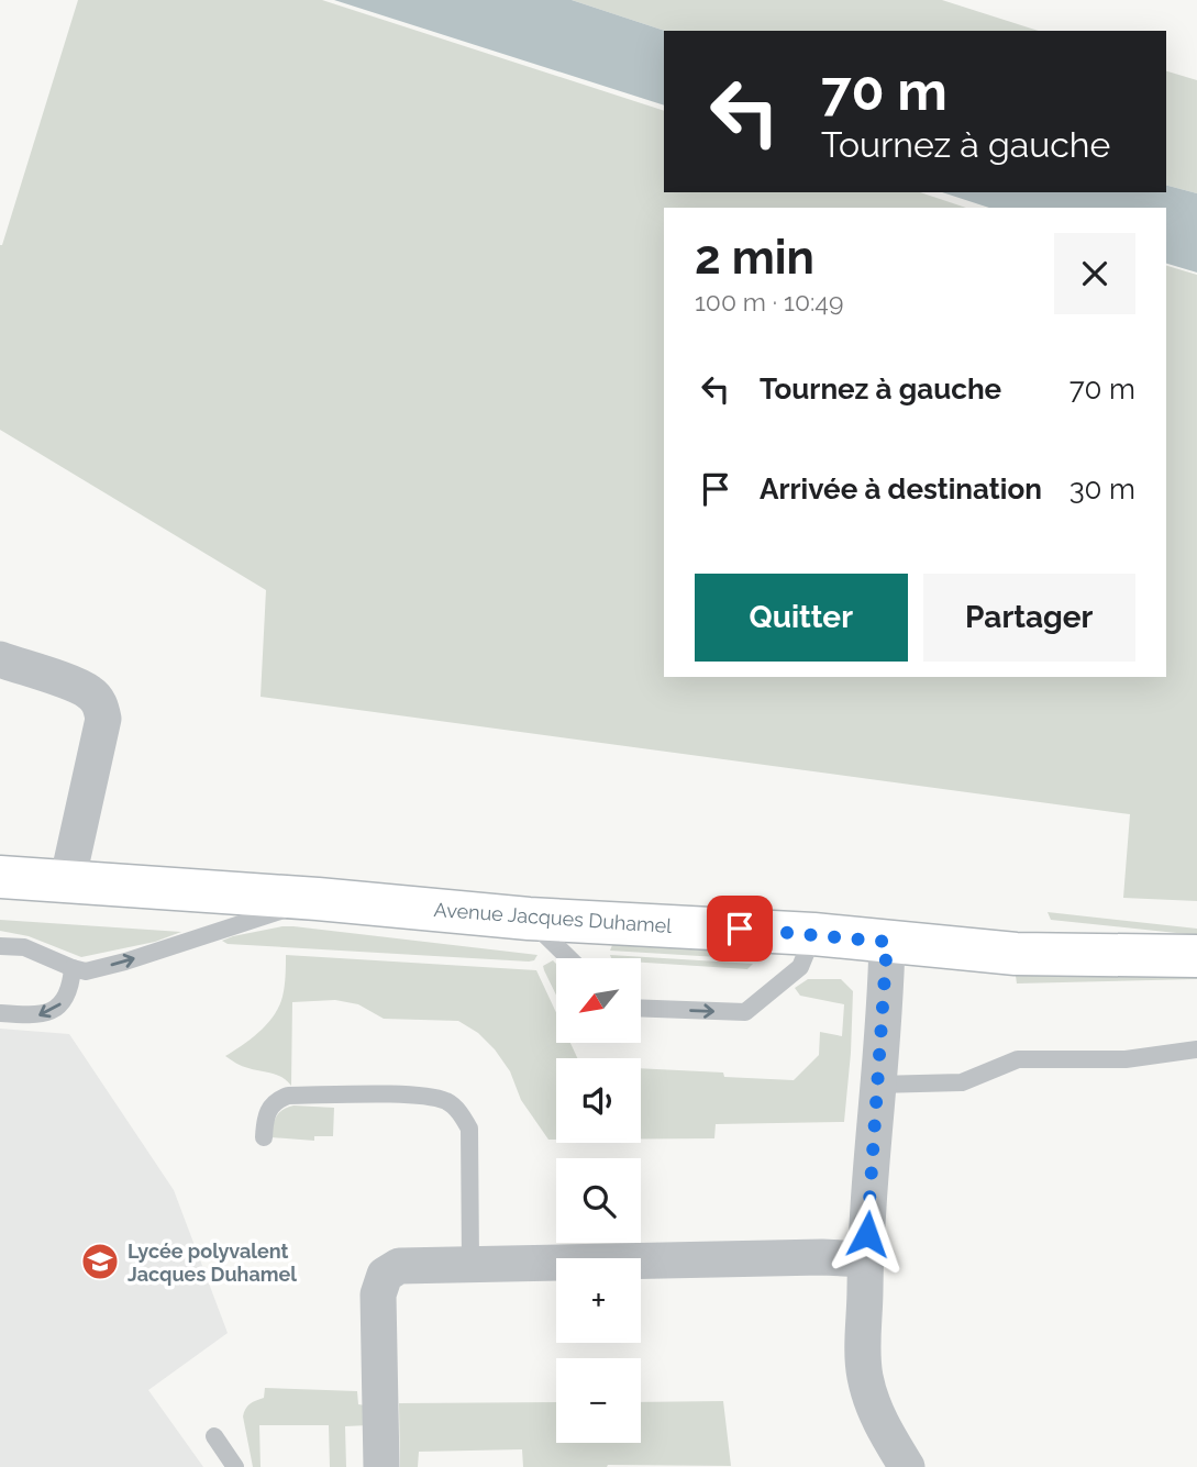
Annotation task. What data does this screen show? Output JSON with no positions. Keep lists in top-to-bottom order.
{
  "streets": {
    "main road": ["Avenue Jacques Duhamel"]
  },
  "places": {
    "school or university": ["Lycée polyvalent Jacques Duhamel"]
  },
  "north": "bottom left",
  "page": {
    "turn": ["70 m", "Tournez à gauche"],
    "heading": ["2 min", "100 m · 10:49"],
    "list": [
      {
        "name": "Tournez à gauche",
        "value": "70 m"
      },
      {
        "name": "Arrivée à destination",
        "value": "30 m"
      }
    ],
    "buttons": ["Quitter", "Partager"],
    "map_buttons": ["+", "−"]
  }
}
